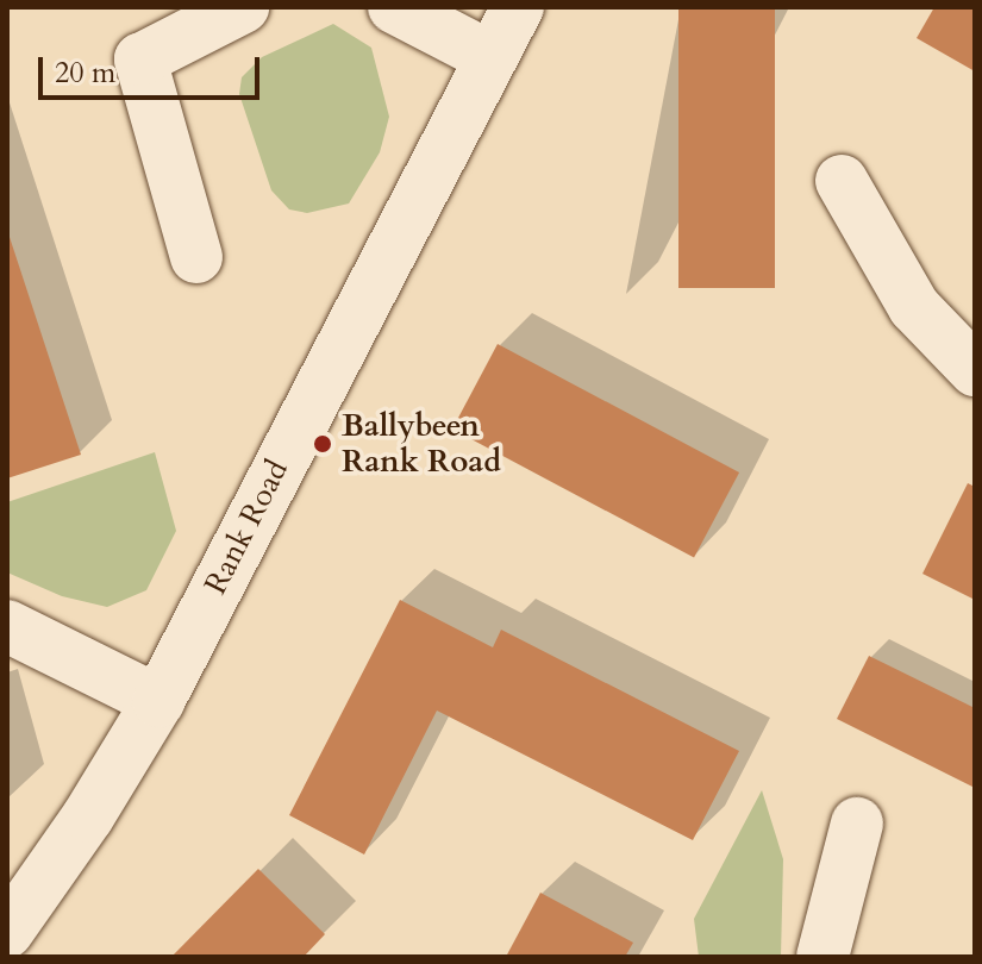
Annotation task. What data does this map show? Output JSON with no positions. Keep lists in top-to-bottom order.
{
  "streets": {
    "street": ["Rank Road"]
  },
  "places": ["Ballybeen Rank Road"],
  "scale_bar": "20 m"
}
